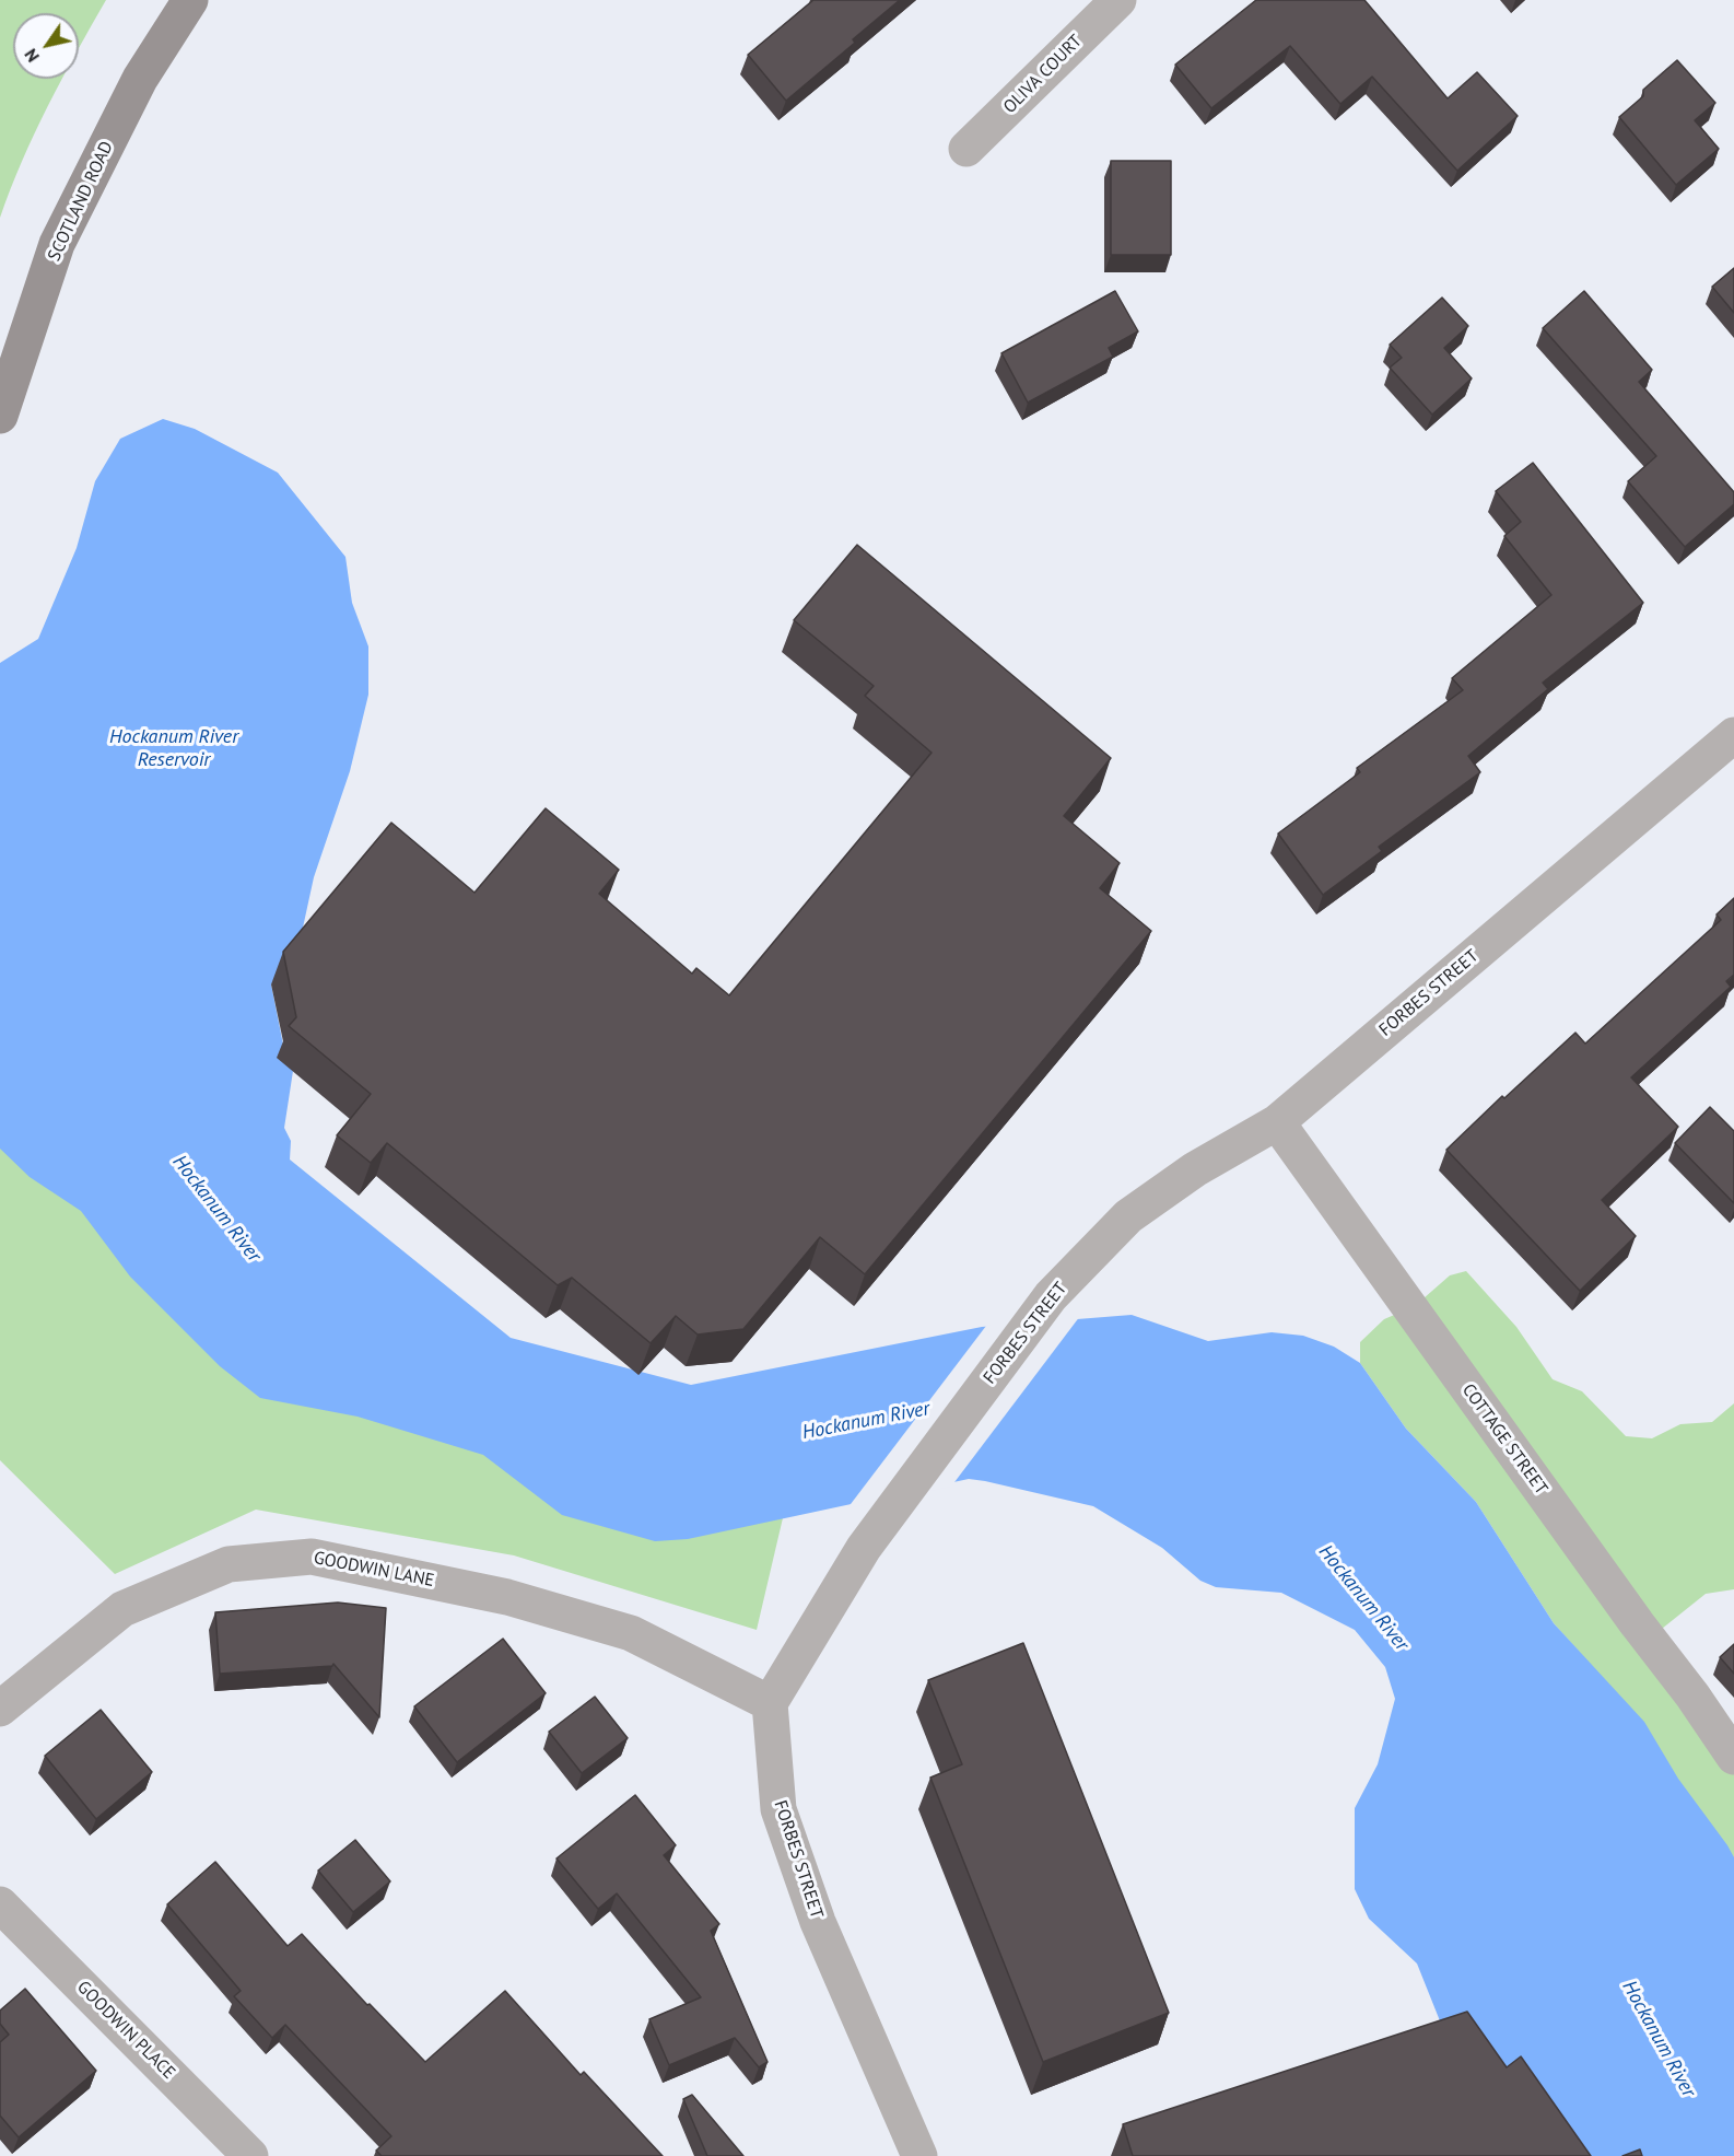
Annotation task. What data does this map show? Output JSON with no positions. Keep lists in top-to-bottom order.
{
  "streets": {
    "main road": ["SCOTLAND ROAD"],
    "street": [
      "OLIVA COURT",
      "FORBES STREET",
      "COTTAGE STREET",
      "GOODWIN LANE",
      "GOODWIN PLACE"
    ]
  },
  "crossings": [
    ["FORBES STREET", "COTTAGE STREET"],
    ["FORBES STREET", "GOODWIN LANE"]
  ],
  "water": ["Hockanum River Reservoir", "Hockanum River"],
  "north": "bottom left"
}
